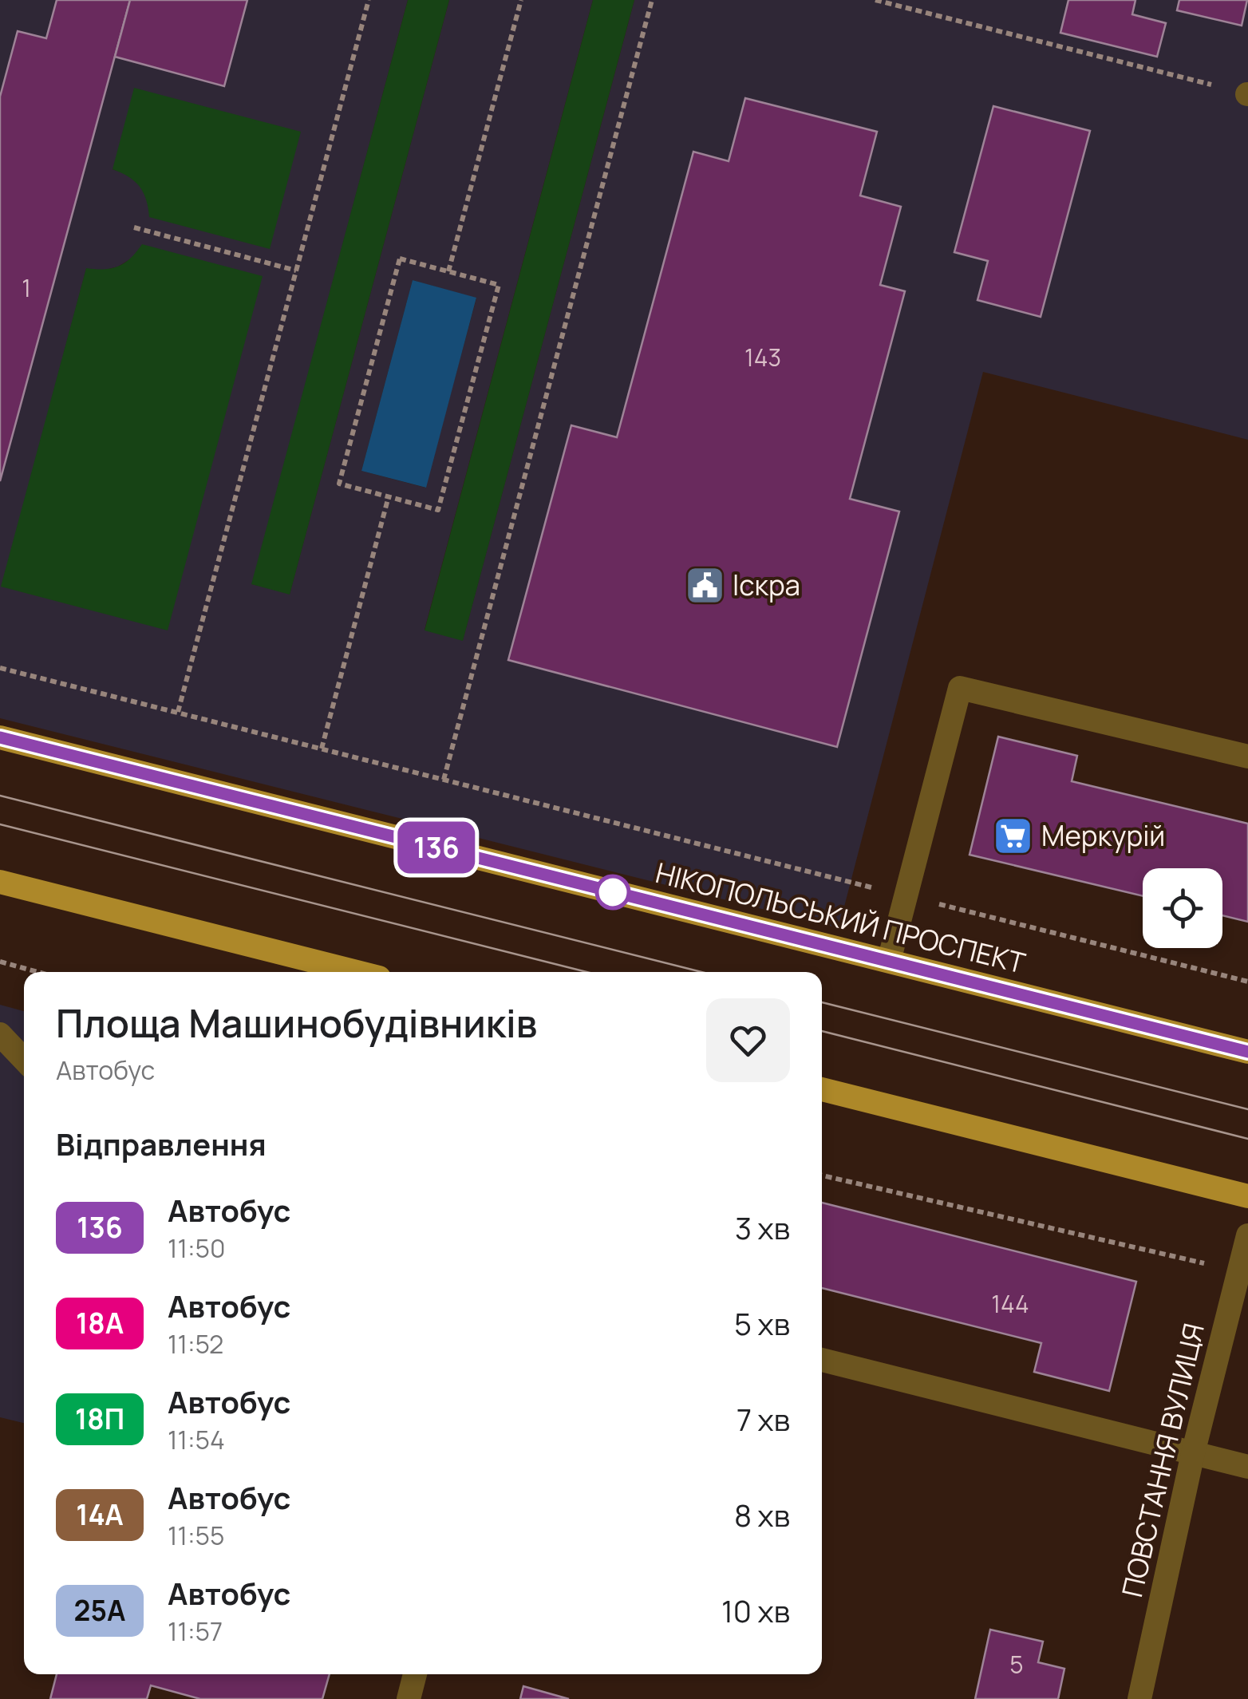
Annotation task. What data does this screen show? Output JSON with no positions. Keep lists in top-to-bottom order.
{
  "streets": {
    "main road": ["НІКОПОЛЬСЬКИЙ ПРОСПЕКТ"],
    "street": ["ПОВСТАННЯ ВУЛИЦЯ"]
  },
  "places": {
    "public building": ["Іскра"],
    "supermarket": ["Меркурій"]
  },
  "lines": ["bus line 136"],
  "house_numbers": [
    "1",
    "143",
    "144",
    "5"
  ],
  "page": {
    "on_map": "136",
    "heading": [
      ["Площа Машинобудівників", "Автобус"],
      "Відправлення"
    ],
    "list": [
      {
        "mark": "136",
        "name": "Автобус",
        "note": "11:50",
        "value": "3 хв"
      },
      {
        "mark": "18А",
        "name": "Автобус",
        "note": "11:52",
        "value": "5 хв"
      },
      {
        "mark": "18П",
        "name": "Автобус",
        "note": "11:54",
        "value": "7 хв"
      },
      {
        "mark": "14А",
        "name": "Автобус",
        "note": "11:55",
        "value": "8 хв"
      },
      {
        "mark": "25А",
        "name": "Автобус",
        "note": "11:57",
        "value": "10 хв"
      }
    ]
  }
}
